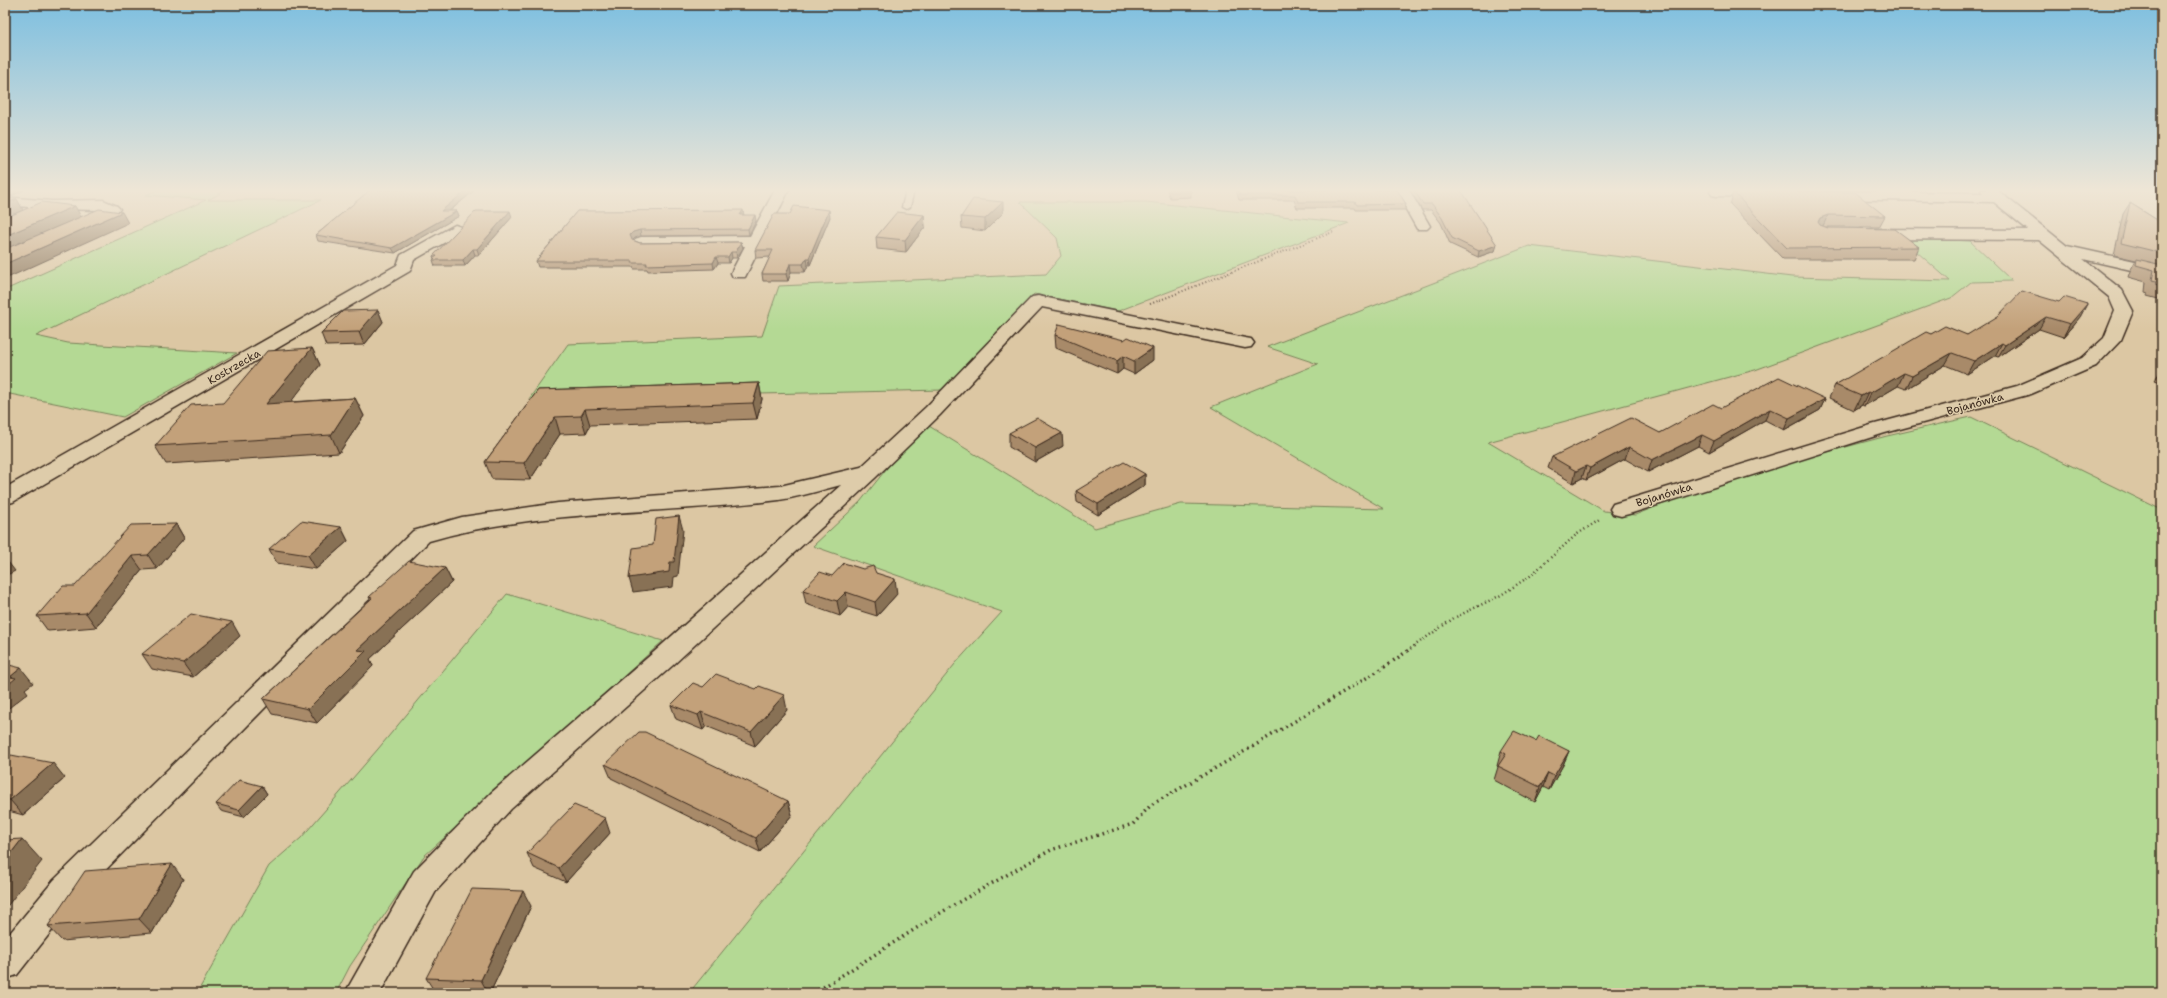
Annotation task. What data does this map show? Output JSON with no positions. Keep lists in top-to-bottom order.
{
  "streets": {
    "street": ["Kostrzecka", "Bojanówka"]
  }
}
